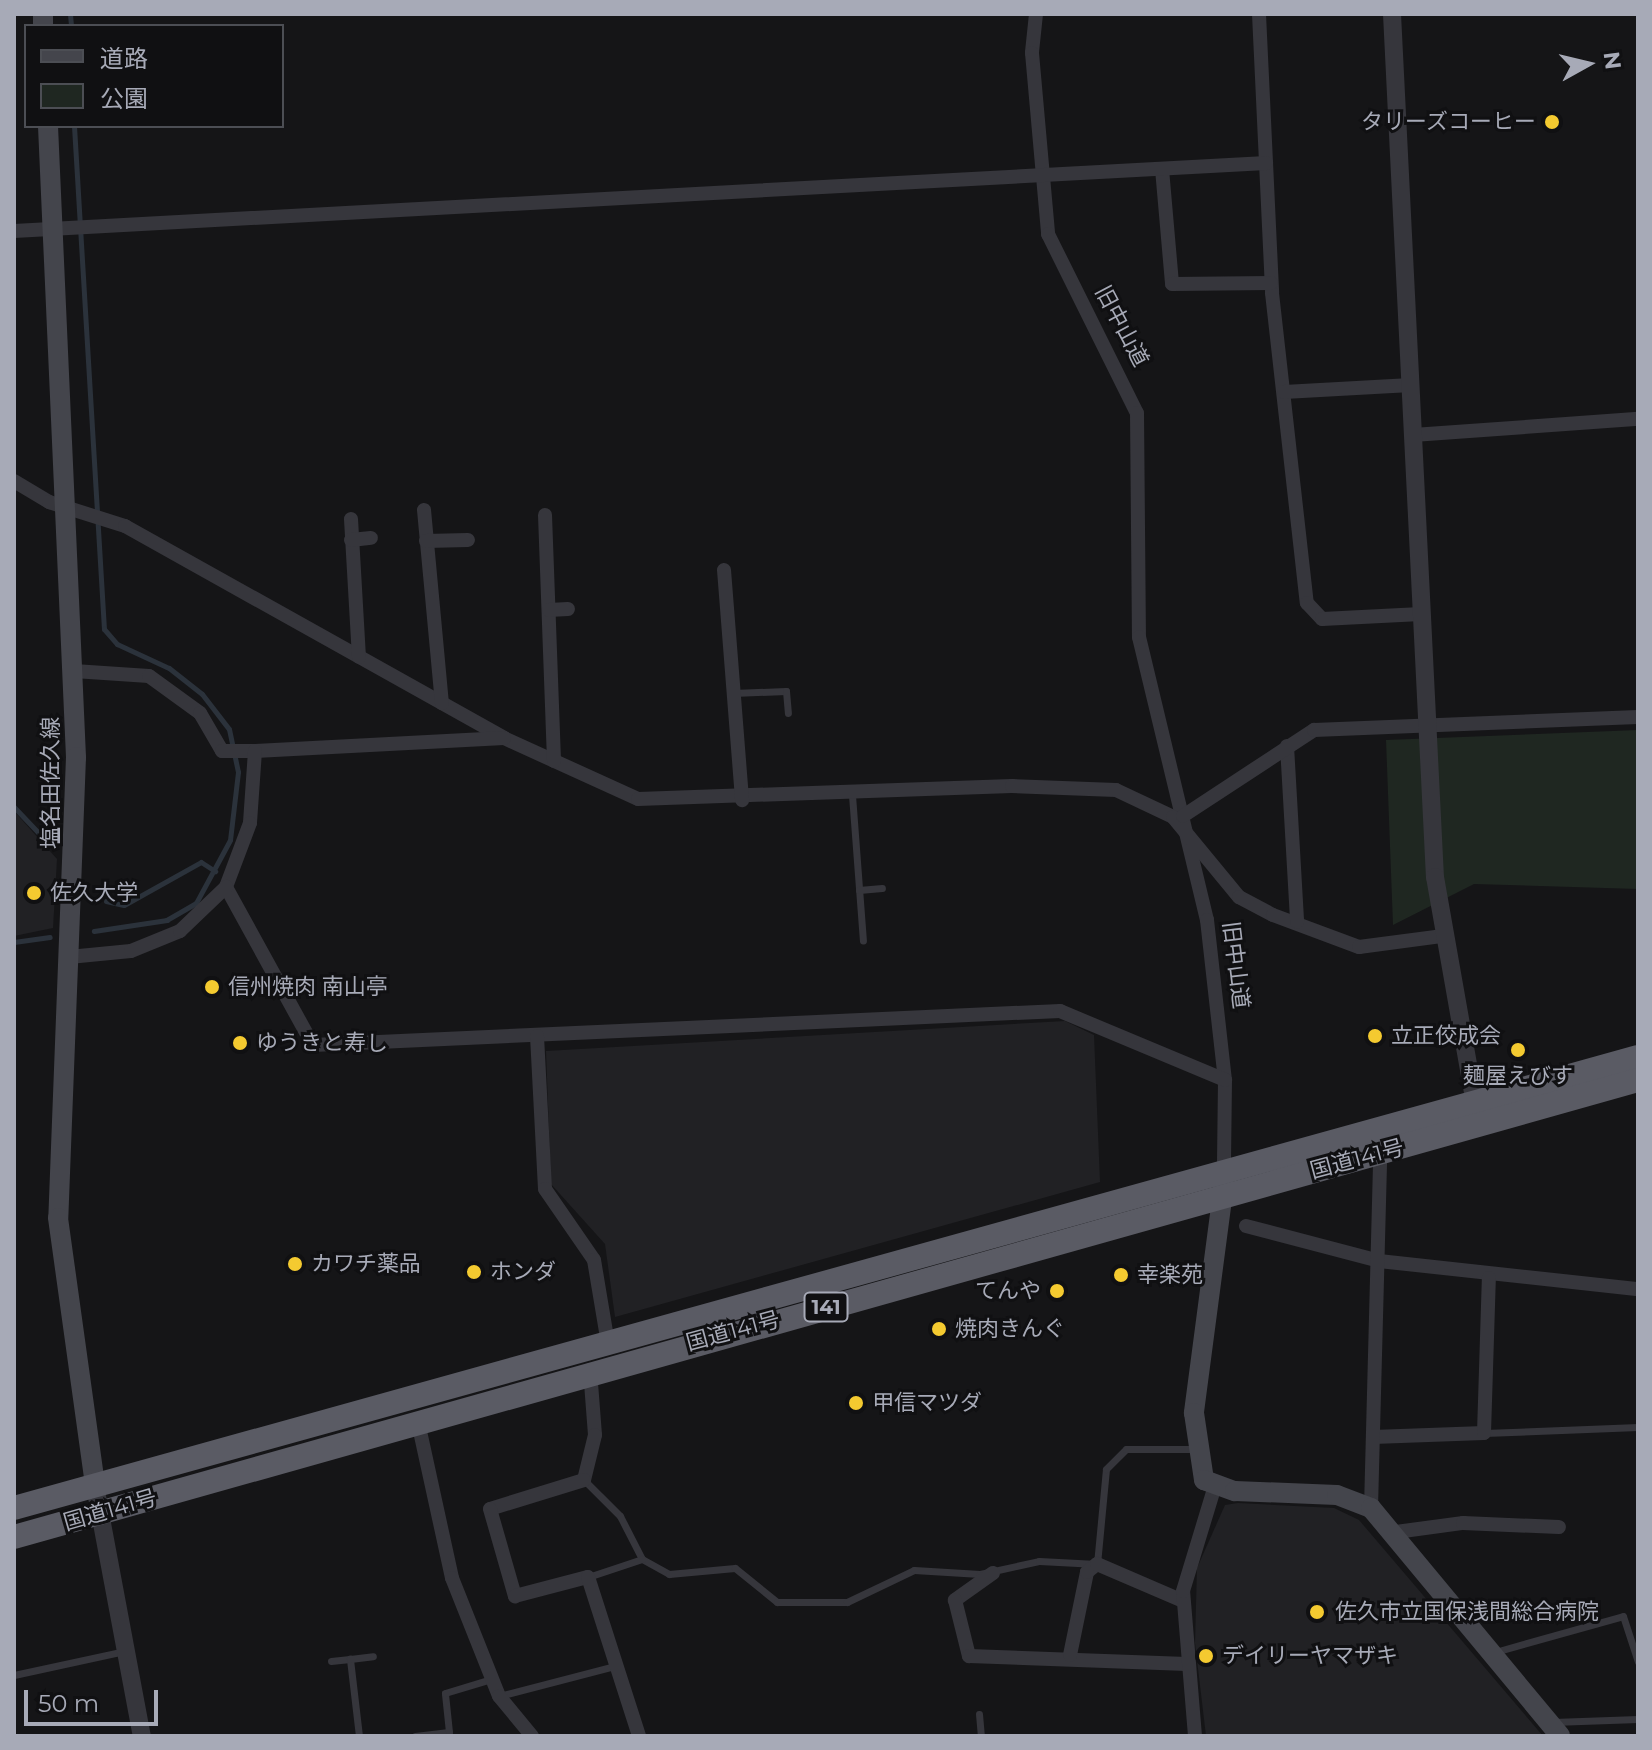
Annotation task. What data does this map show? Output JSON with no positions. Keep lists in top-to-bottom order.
{
  "streets": {
    "highway": ["国道141号", "141"],
    "main road": ["旧中山道", "塩名田佐久線"]
  },
  "crossings": [
    ["旧中山道", "国道141号"],
    ["塩名田佐久線", "国道141号"]
  ],
  "places": [
    "タリーズコーヒー",
    "佐久大学",
    "信州焼肉 南山亭",
    "立正佼成会",
    "ゆうきと寿し",
    "麺屋えびす",
    "カワチ薬品",
    "ホンダ",
    "幸楽苑",
    "てんや",
    "焼肉きんぐ",
    "甲信マツダ",
    "佐久市立国保浅間総合病院",
    "デイリーヤマザキ"
  ],
  "legend": ["道路", "公園"],
  "scale_bar": "50 m",
  "north": "right"
}
